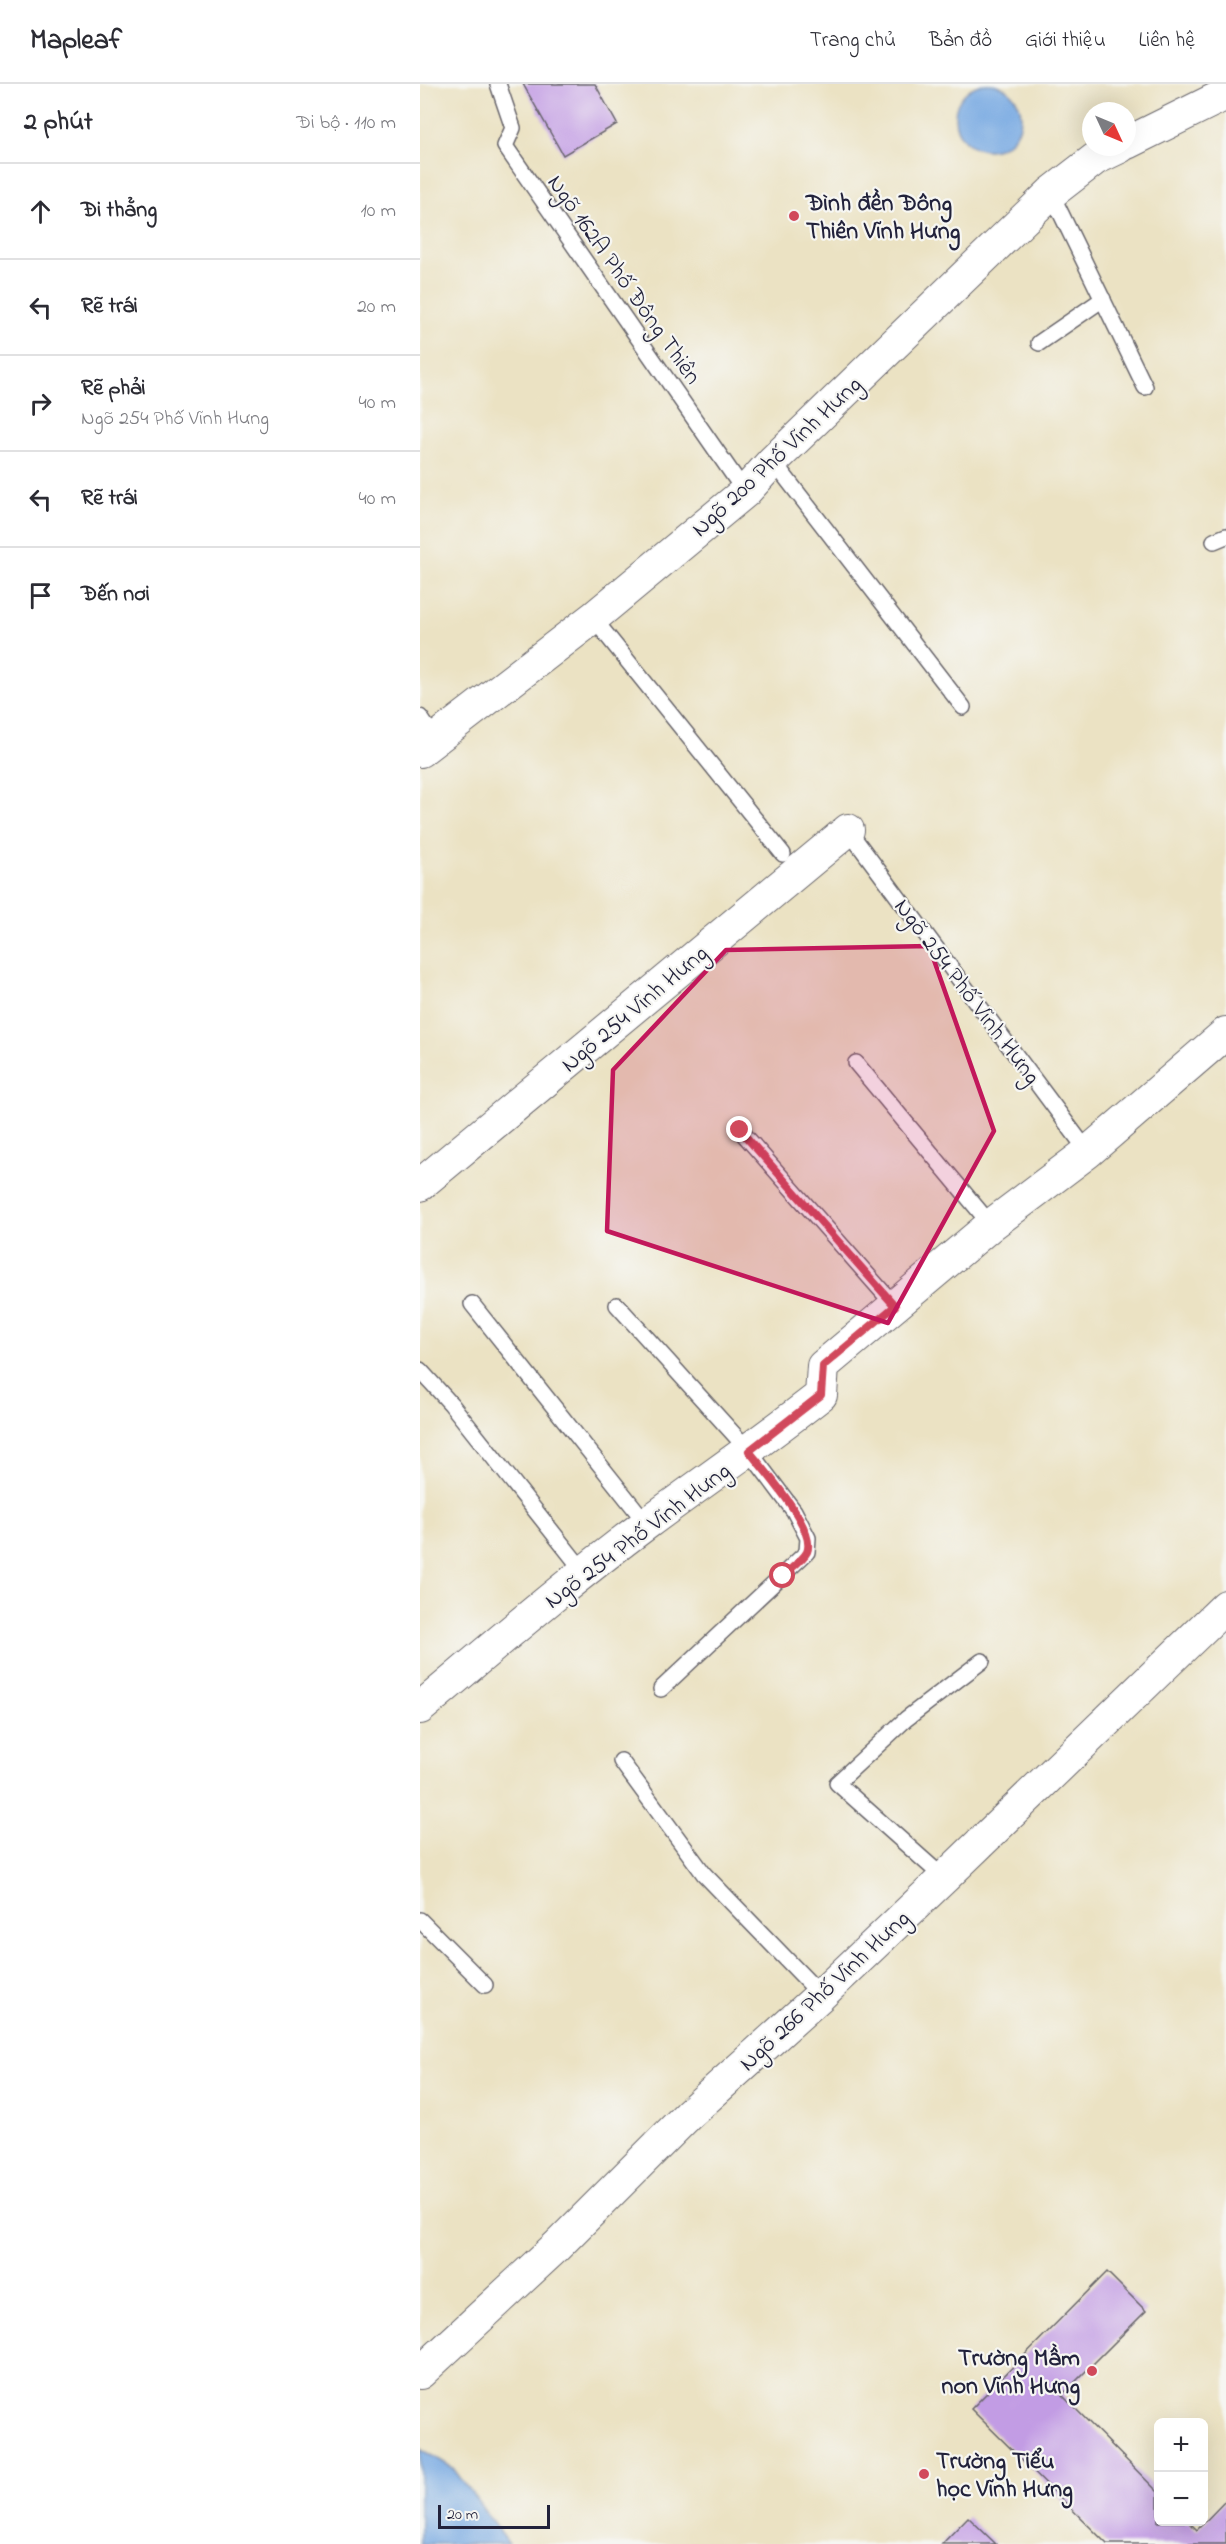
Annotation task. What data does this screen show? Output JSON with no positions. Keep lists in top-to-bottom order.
{
  "streets": {
    "street": [
      "Ngõ 200 Phố Vĩnh Hưng",
      "Ngõ 254 Phố Vĩnh Hưng",
      "Ngõ 254 Vĩnh Hưng",
      "Ngõ 266 Phố Vĩnh Hưng"
    ],
    "lane": ["Ngõ 162A Phố Đông Thiên"]
  },
  "crossings": [
    ["Ngõ 162A Phố Đông Thiên", "Ngõ 200 Phố Vĩnh Hưng"],
    ["Ngõ 254 Phố Vĩnh Hưng", "Ngõ 254 Vĩnh Hưng"]
  ],
  "places": ["Đình đền Đông Thiên Vĩnh Hưng", "Trường Mầm non Vĩnh Hưng", "Trường Tiểu học Vĩnh Hưng"],
  "scale_bar": "20 m",
  "north": "bottom right",
  "page": {
    "header": "Mapleaf",
    "nav": [
      "Trang chủ",
      "Bản đồ",
      "Giới thiệu",
      "Liên hệ"
    ],
    "heading": ["2 phút", "Đi bộ · 110 m"],
    "list": [
      ["Đi thẳng", "10 m"],
      ["Rẽ trái", "20 m"],
      ["Rẽ phải", "Ngõ 254 Phố Vĩnh Hưng", "40 m"],
      ["Rẽ trái", "40 m"],
      "Đến nơi"
    ],
    "map_buttons": ["+", "−"],
    "scale": "20 m"
  }
}
